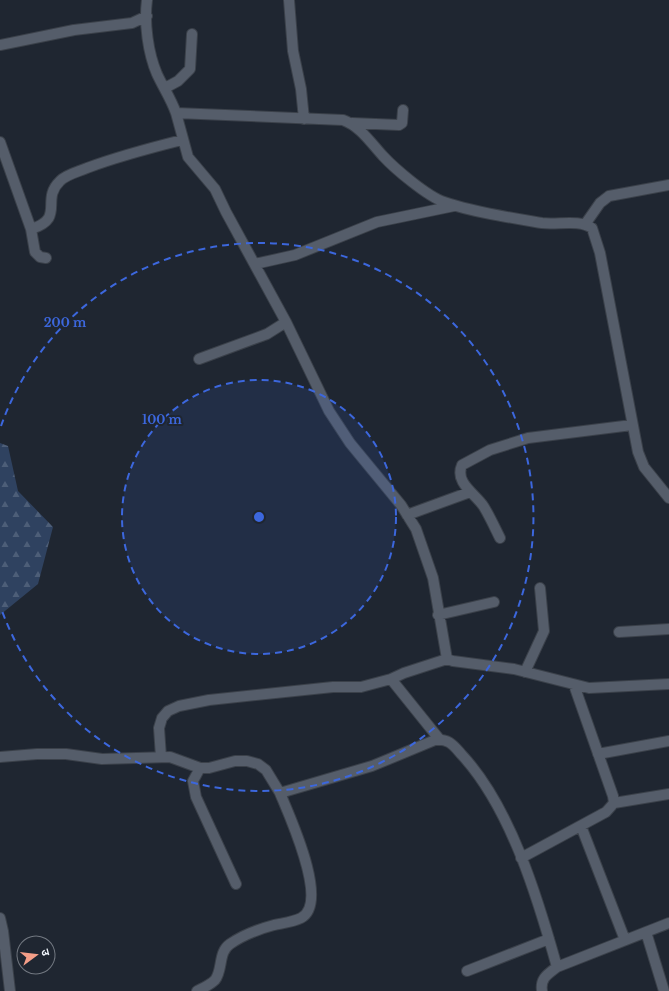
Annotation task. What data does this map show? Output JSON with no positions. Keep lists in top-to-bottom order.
{
  "north": "right",
  "rings": ["200 m", "100 m"]
}
